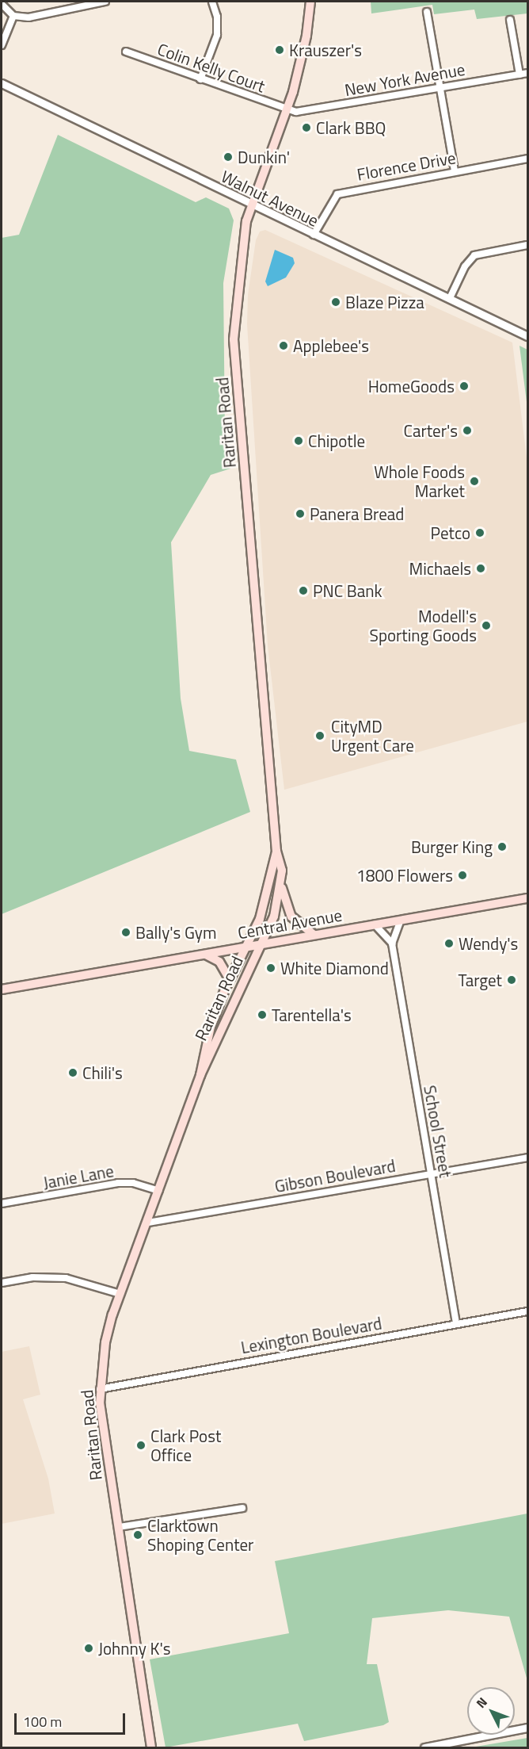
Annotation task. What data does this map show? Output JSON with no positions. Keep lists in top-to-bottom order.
{
  "streets": {
    "main road": ["Raritan Road", "Central Avenue"],
    "street": [
      "Colin Kelly Court",
      "New York Avenue",
      "Florence Drive",
      "Walnut Avenue",
      "School Street",
      "Gibson Boulevard",
      "Janie Lane",
      "Lexington Boulevard"
    ]
  },
  "crossings": [
    ["Colin Kelly Court", "New York Avenue"],
    ["Colin Kelly Court", "Raritan Road"],
    ["New York Avenue", "Raritan Road"],
    ["Florence Drive", "Walnut Avenue"],
    ["Walnut Avenue", "Raritan Road"],
    ["Raritan Road", "Central Avenue"],
    ["Raritan Road", "Gibson Boulevard"],
    ["Raritan Road", "Janie Lane"],
    ["Raritan Road", "Lexington Boulevard"],
    ["Central Avenue", "School Street"],
    ["School Street", "Gibson Boulevard"],
    ["School Street", "Lexington Boulevard"]
  ],
  "places": [
    "Krauszer's",
    "Clark BBQ",
    "Dunkin'",
    "Blaze Pizza",
    "Applebee's",
    "HomeGoods",
    "Carter's",
    "Chipotle",
    "Whole Foods Market",
    "Panera Bread",
    "Petco",
    "Michaels",
    "PNC Bank",
    "Modell's Sporting Goods",
    "CityMD Urgent Care",
    "Burger King",
    "1800 Flowers",
    "Bally's Gym",
    "Wendy's",
    "White Diamond",
    "Target",
    "Tarentella's",
    "Chili's",
    "Clark Post Office",
    "Clarktown Shoping Center",
    "Johnny K's"
  ],
  "scale_bar": "100 m",
  "north": "top left"
}
